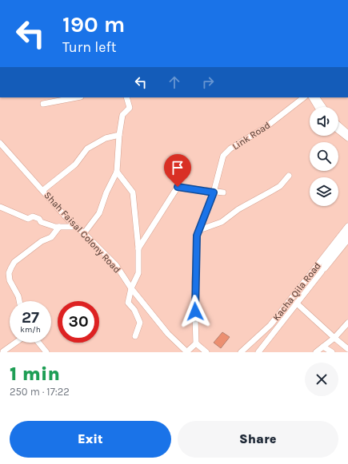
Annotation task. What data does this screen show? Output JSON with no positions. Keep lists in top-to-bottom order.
{
  "streets": {
    "street": ["Link Road", "Shah Faisal Colony Road", "Kacha Qila Road"]
  },
  "page": {
    "turn": ["190 m", "Turn left"],
    "speed": "27 km/h",
    "limit": "30",
    "heading": ["1 min", "250 m · 17:22"],
    "buttons": ["Exit", "Share"]
  }
}
